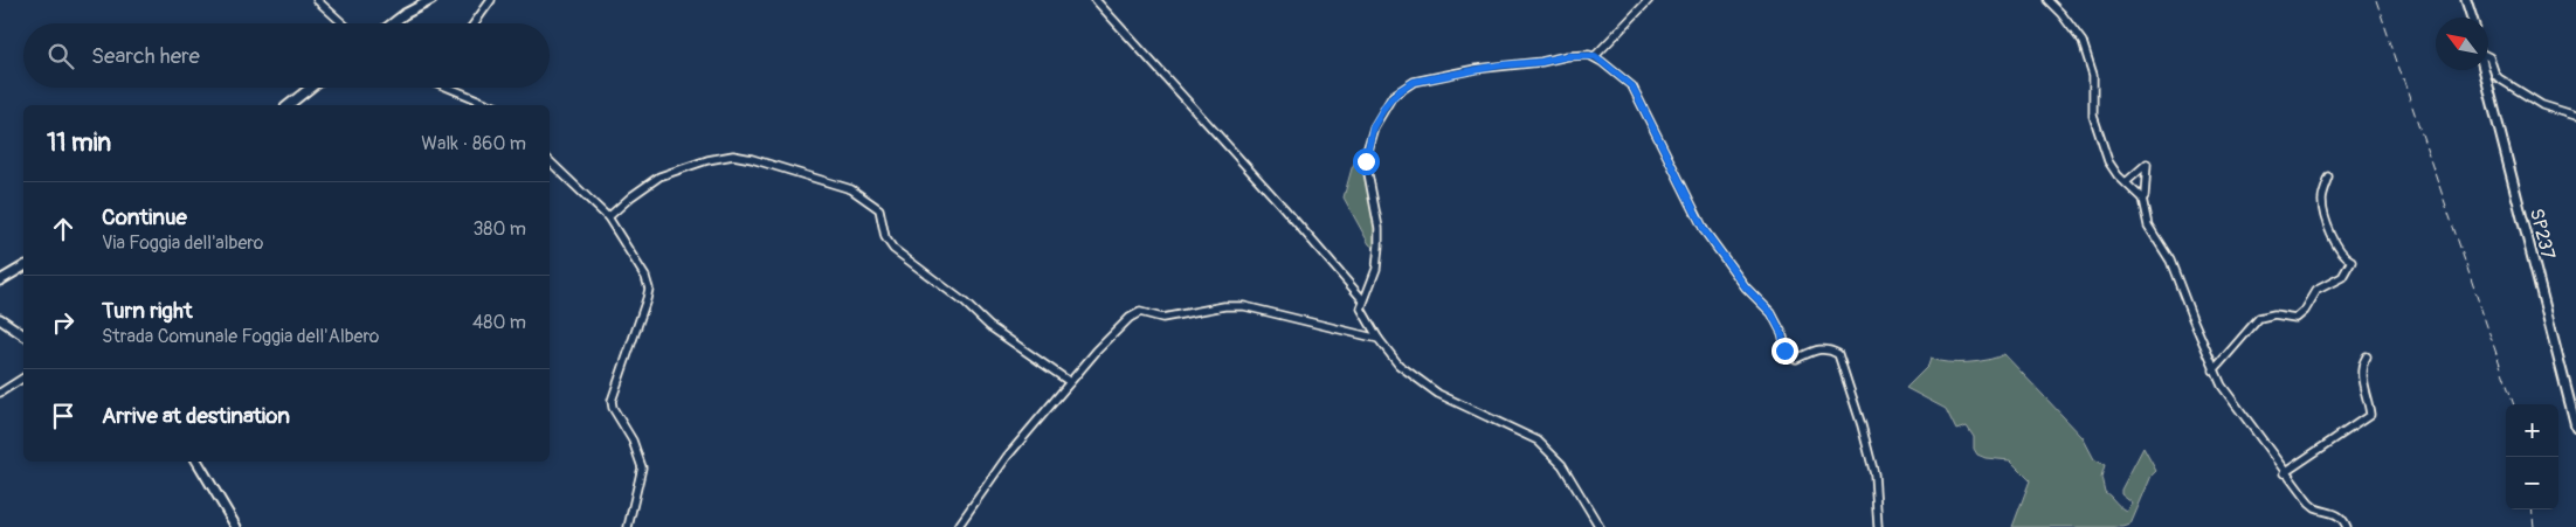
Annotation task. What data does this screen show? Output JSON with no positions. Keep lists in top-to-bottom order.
{
  "streets": {
    "main road": ["SP237"]
  },
  "north": "top left",
  "page": {
    "search": "Search here",
    "heading": ["11 min", "Walk · 860 m"],
    "list": [
      ["Continue", "Via Foggia dell'albero", "380 m"],
      ["Turn right", "Strada Comunale Foggia dell'Albero", "480 m"],
      "Arrive at destination"
    ],
    "map_buttons": ["+", "−"]
  }
}
